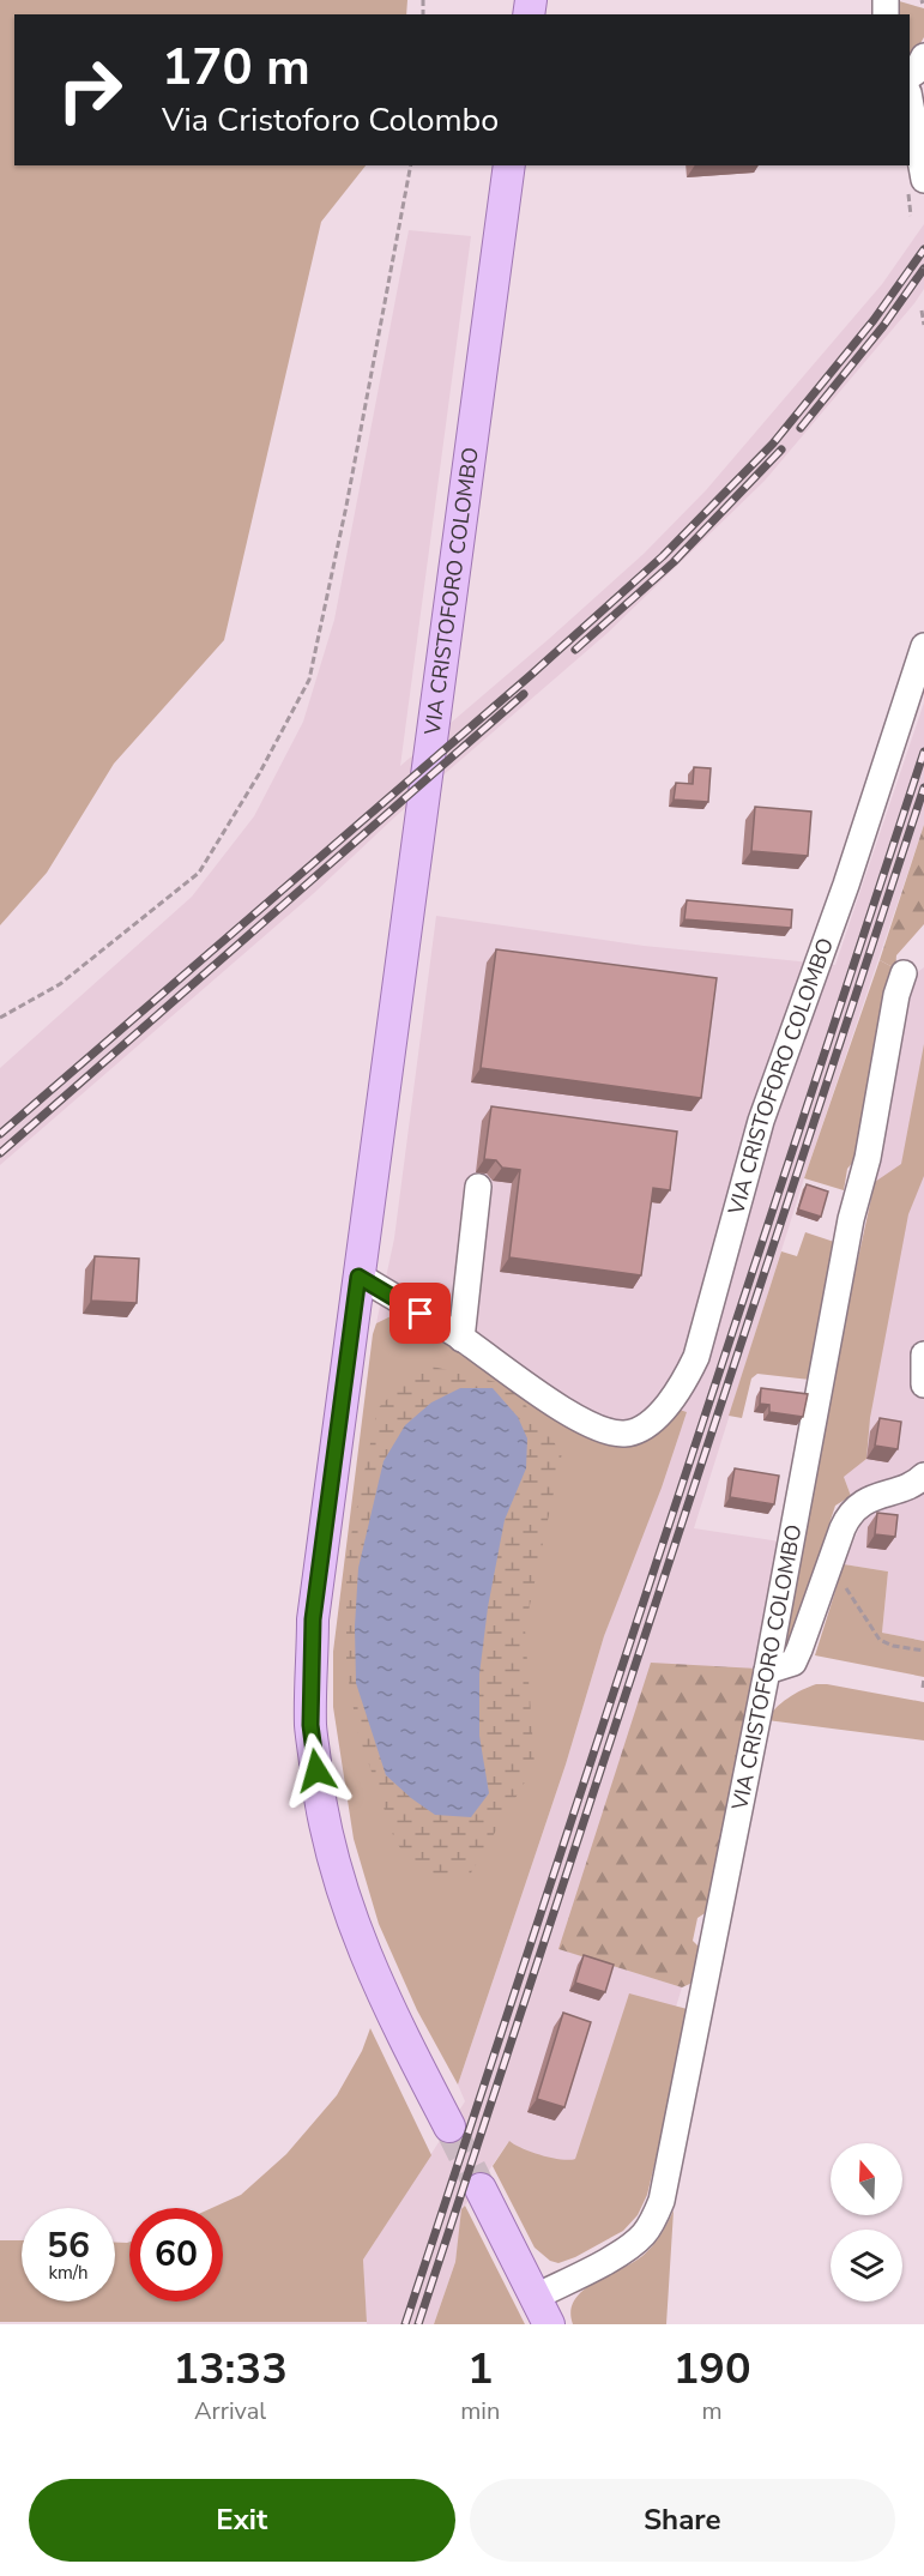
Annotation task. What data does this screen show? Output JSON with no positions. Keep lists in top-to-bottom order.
{
  "streets": {
    "main road": ["VIA CRISTOFORO COLOMBO"]
  },
  "north": "top",
  "page": {
    "turn": ["170 m", "Via Cristoforo Colombo"],
    "speed": "56 km/h",
    "limit": "60",
    "eta": [
      "13:33",
      "Arrival",
      "1",
      "min",
      "190",
      "m"
    ],
    "buttons": ["Exit", "Share"]
  }
}
